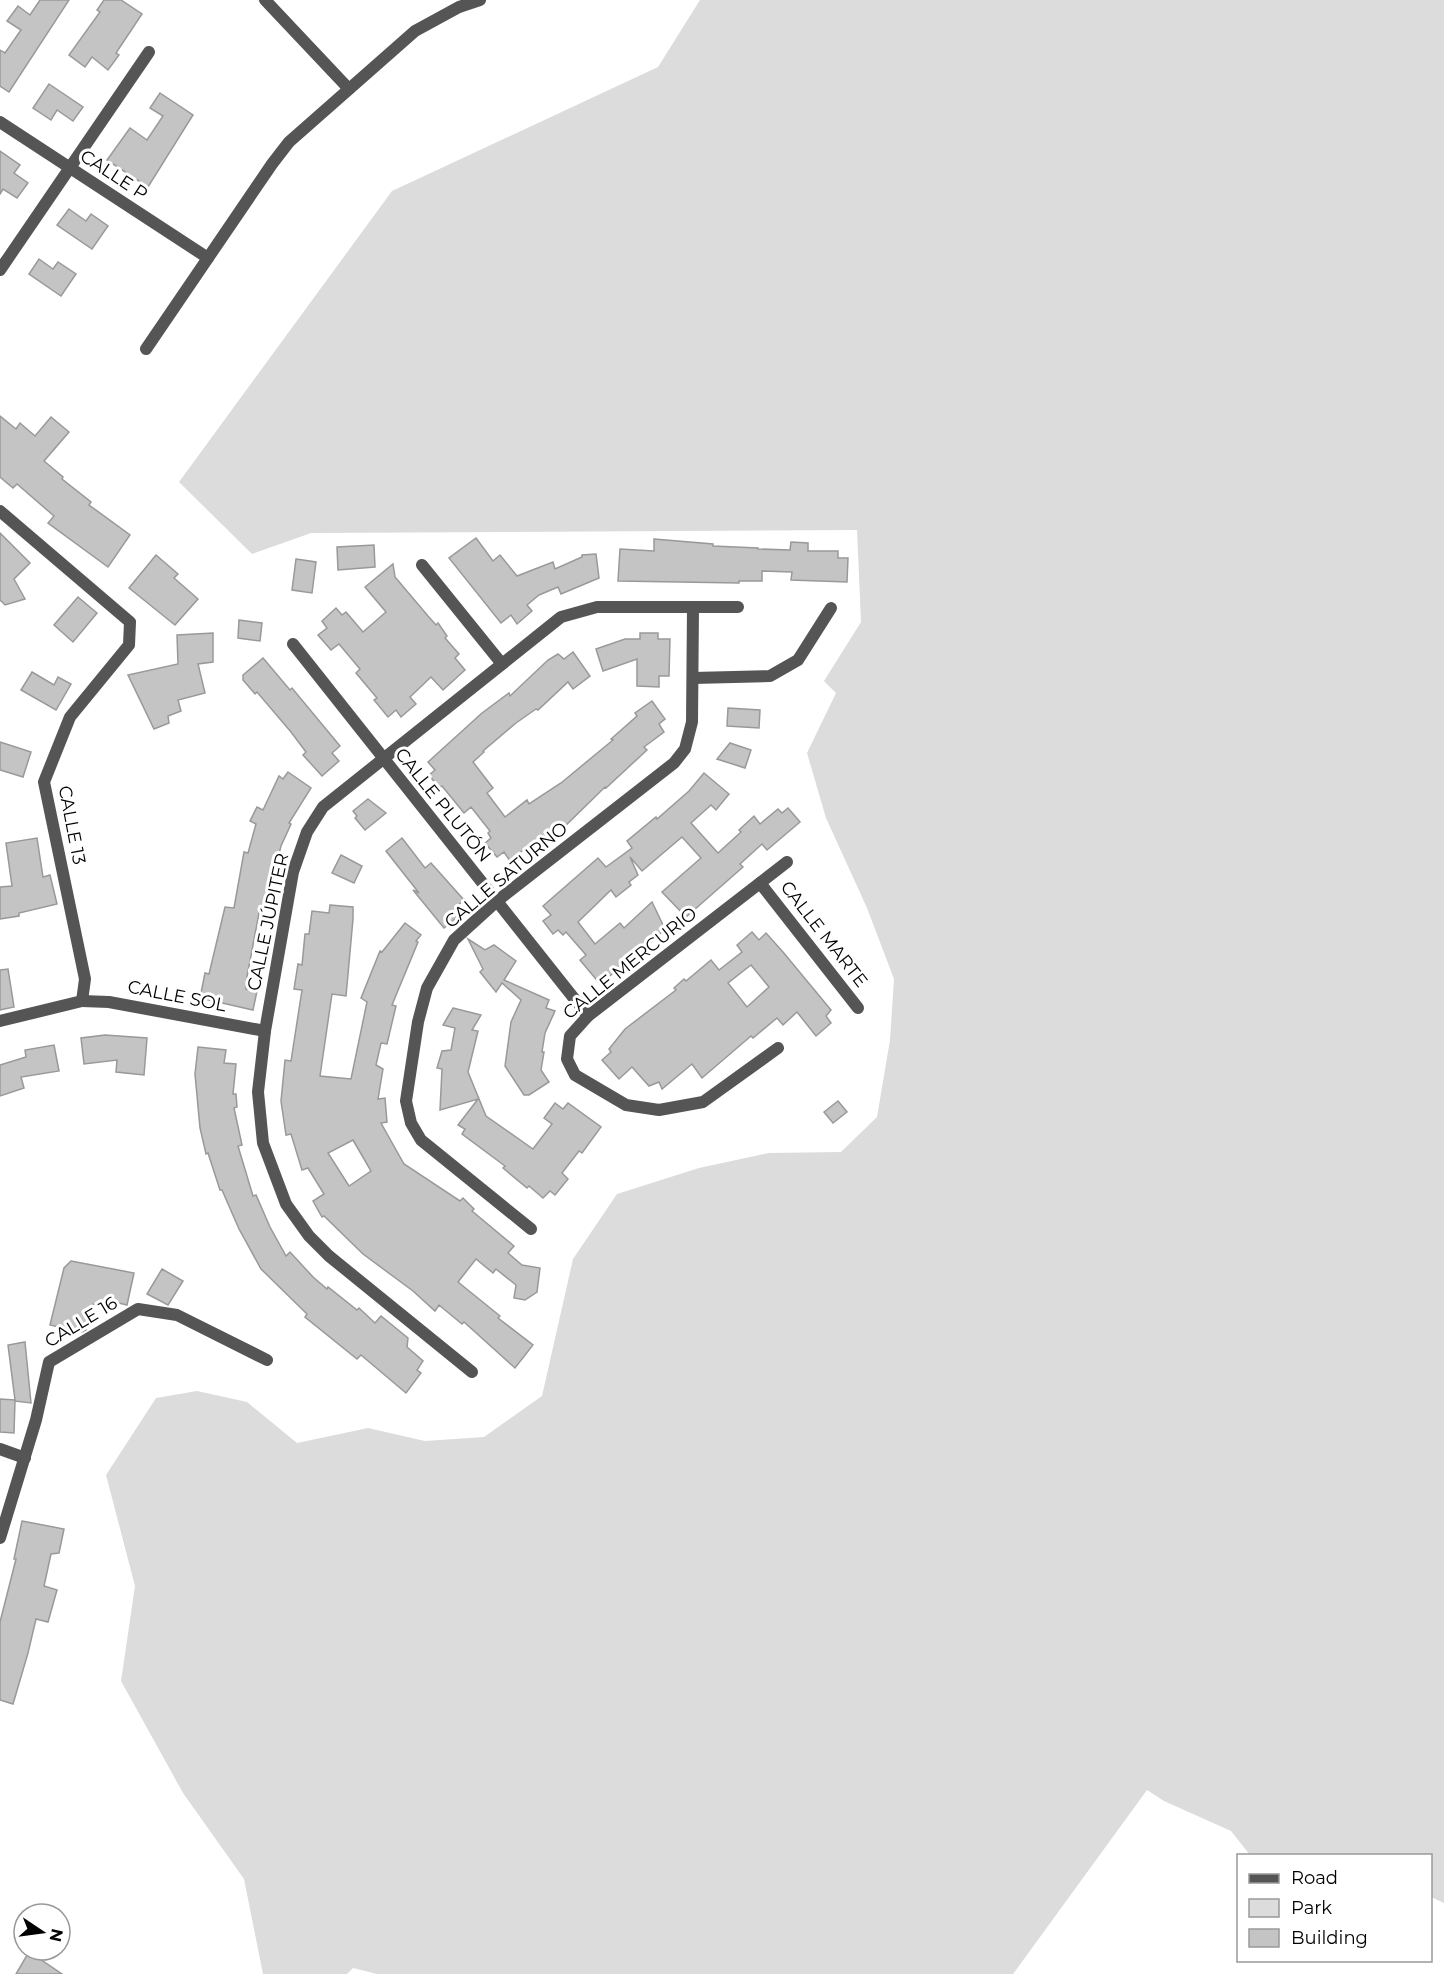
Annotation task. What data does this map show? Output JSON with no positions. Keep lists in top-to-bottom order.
{
  "streets": {
    "street": [
      "CALLE P",
      "CALLE PLUTÓN",
      "CALLE 13",
      "CALLE SATURNO",
      "CALLE JÚPITER",
      "CALLE MARTE",
      "CALLE MERCURIO",
      "CALLE SOL",
      "CALLE 16"
    ]
  },
  "crossings": [
    ["CALLE PLUTÓN", "CALLE SATURNO"],
    ["CALLE PLUTÓN", "CALLE JÚPITER"],
    ["CALLE PLUTÓN", "CALLE MERCURIO"],
    ["CALLE 13", "CALLE SOL"],
    ["CALLE SATURNO", "CALLE JÚPITER"],
    ["CALLE JÚPITER", "CALLE SOL"],
    ["CALLE MARTE", "CALLE MERCURIO"]
  ],
  "legend": ["Road", "Park", "Building"],
  "north": "right"
}
